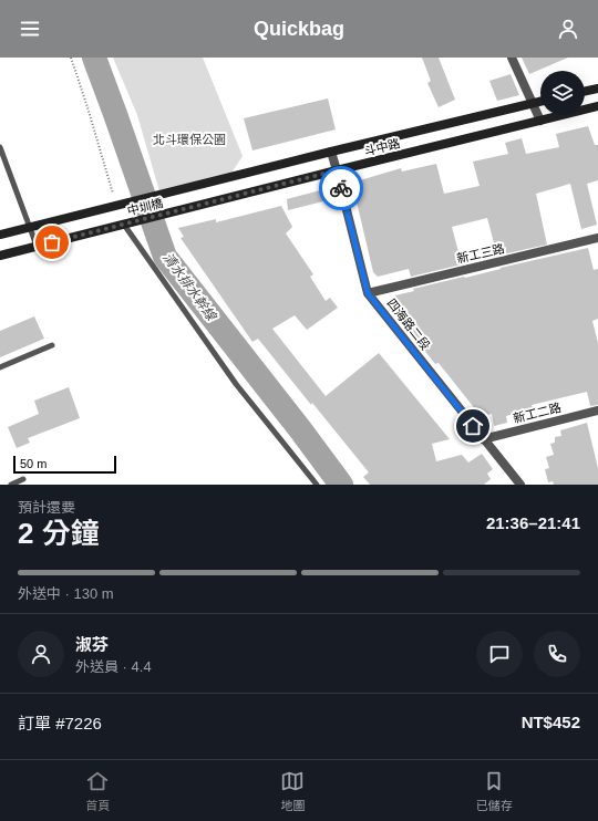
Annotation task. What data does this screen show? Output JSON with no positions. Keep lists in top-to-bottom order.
{
  "streets": {
    "main road": ["斗中路", "中圳橋"],
    "street": ["新工三路", "四海路二段", "新工二路"]
  },
  "crossings": [
    ["斗中路", "中圳橋"],
    ["斗中路", "四海路二段"],
    ["新工三路", "四海路二段"],
    ["四海路二段", "新工二路"]
  ],
  "water": ["清水排水幹線"],
  "parks": ["北斗環保公園"],
  "scale_bar": "50 m",
  "page": {
    "header": "Quickbag",
    "scale": "50 m",
    "heading": ["2 分鐘", "預計還要", "21:36–21:41"],
    "panel": [
      "淑芬",
      "外送員 · 4.4",
      "訂單 #7226",
      "NT$452"
    ],
    "bar": "外送中 · 130 m",
    "tabs": ["首頁", "地圖", "已儲存"]
  }
}
